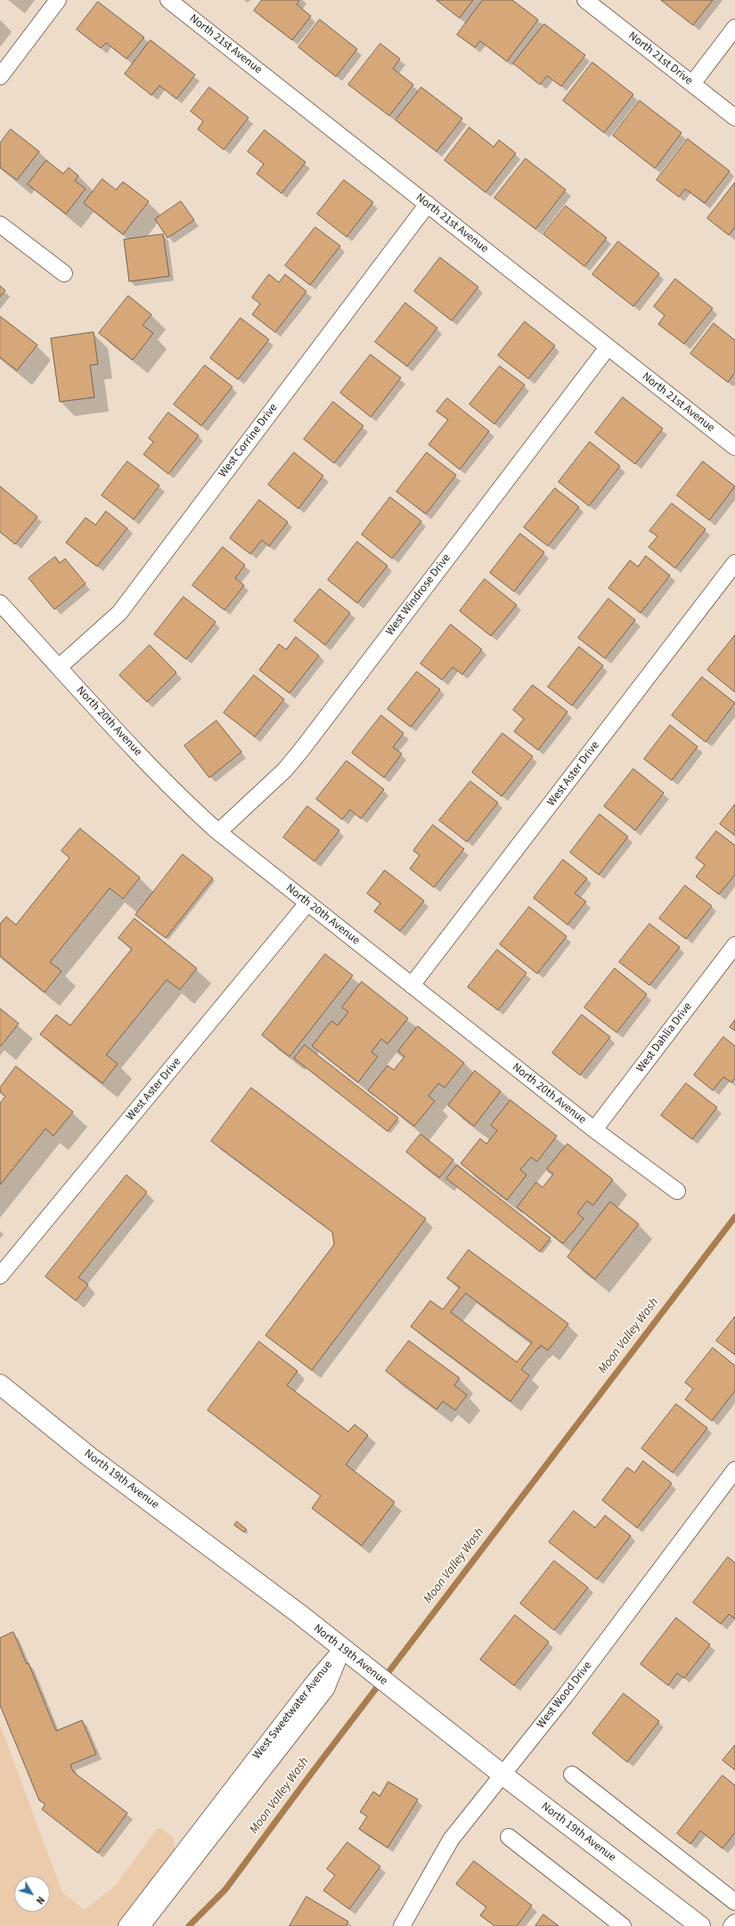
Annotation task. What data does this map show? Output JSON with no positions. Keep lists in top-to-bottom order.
{
  "streets": {
    "main road": ["North 19th Avenue"],
    "street": [
      "North 21st Avenue",
      "North 21st Drive",
      "West Corrine Drive",
      "West Windrose Drive",
      "North 20th Avenue",
      "West Aster Drive",
      "West Dahlia Drive",
      "West Wood Drive",
      "West Sweetwater Avenue"
    ]
  },
  "crossings": [
    ["North 21st Avenue", "West Corrine Drive"],
    ["North 21st Avenue", "West Windrose Drive"],
    ["West Corrine Drive", "North 20th Avenue"],
    ["West Windrose Drive", "North 20th Avenue"],
    ["North 20th Avenue", "West Aster Drive"],
    ["North 20th Avenue", "West Dahlia Drive"],
    ["North 19th Avenue", "West Wood Drive"],
    ["North 19th Avenue", "West Sweetwater Avenue"]
  ],
  "water": ["Moon Valley Wash"],
  "north": "bottom right"
}
